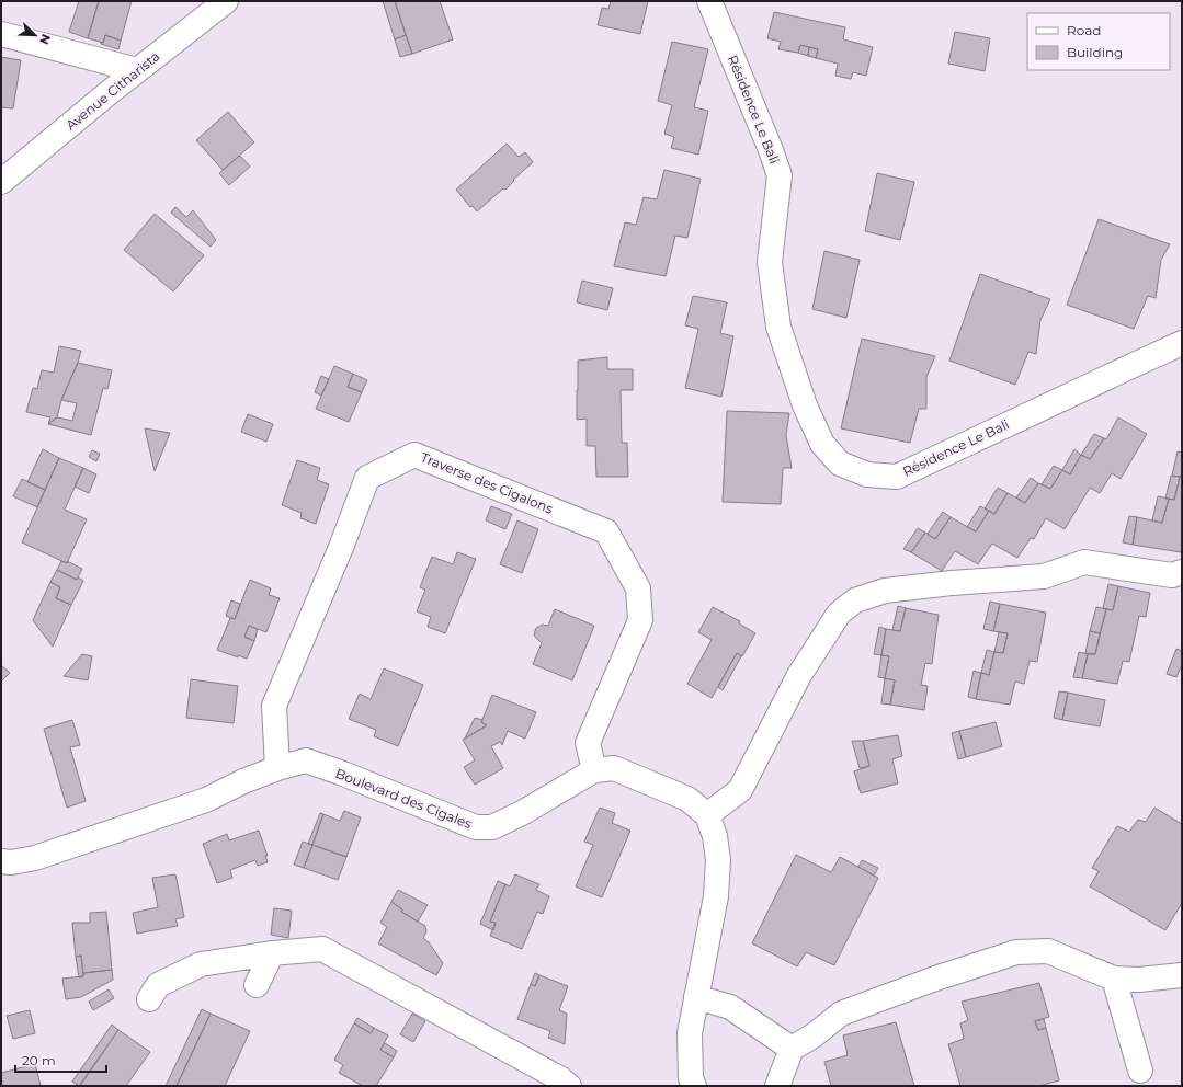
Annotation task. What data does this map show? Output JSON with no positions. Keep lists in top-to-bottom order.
{
  "streets": {
    "street": [
      "Avenue Citharista",
      "Résidence Le Bali",
      "Traverse des Cigalons",
      "Boulevard des Cigales"
    ]
  },
  "crossings": [
    ["Traverse des Cigalons", "Boulevard des Cigales"]
  ],
  "legend": ["Road", "Building"],
  "scale_bar": "20 m",
  "north": "bottom right"
}
